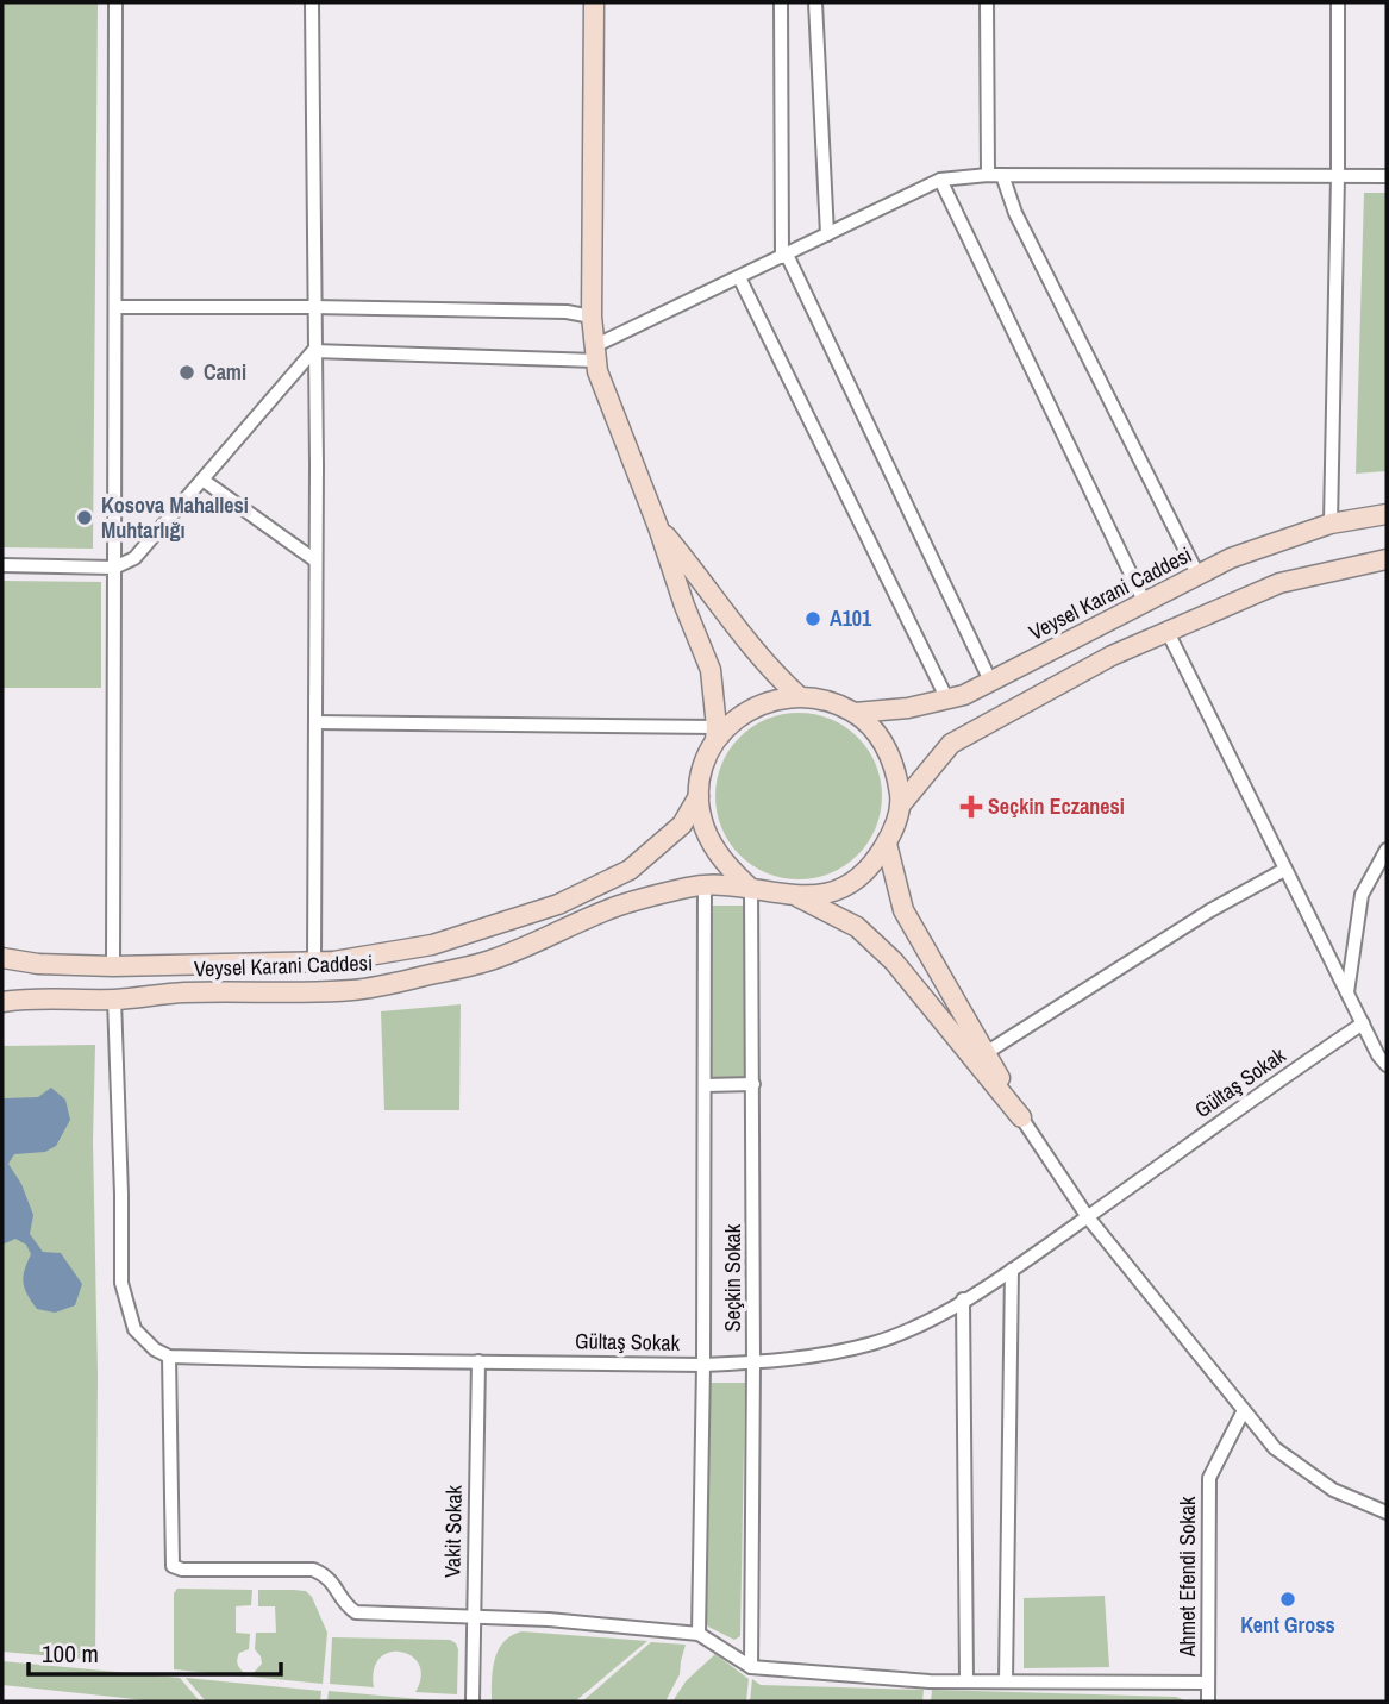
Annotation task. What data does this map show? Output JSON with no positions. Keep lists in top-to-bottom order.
{
  "streets": {
    "main road": ["Veysel Karani Caddesi"],
    "street": [
      "Gültaş Sokak",
      "Seçkin Sokak",
      "Vakit Sokak",
      "Ahmet Efendi Sokak"
    ]
  },
  "crossings": [
    ["Veysel Karani Caddesi", "Seçkin Sokak"],
    ["Gültaş Sokak", "Seçkin Sokak"],
    ["Gültaş Sokak", "Vakit Sokak"]
  ],
  "places": {
    "other": [
      "Cami",
      "Kosova Mahallesi Muhtarlığı",
      "A101",
      "Kent Gross"
    ],
    "health": ["Seçkin Eczanesi"]
  },
  "scale_bar": "100 m"
}
